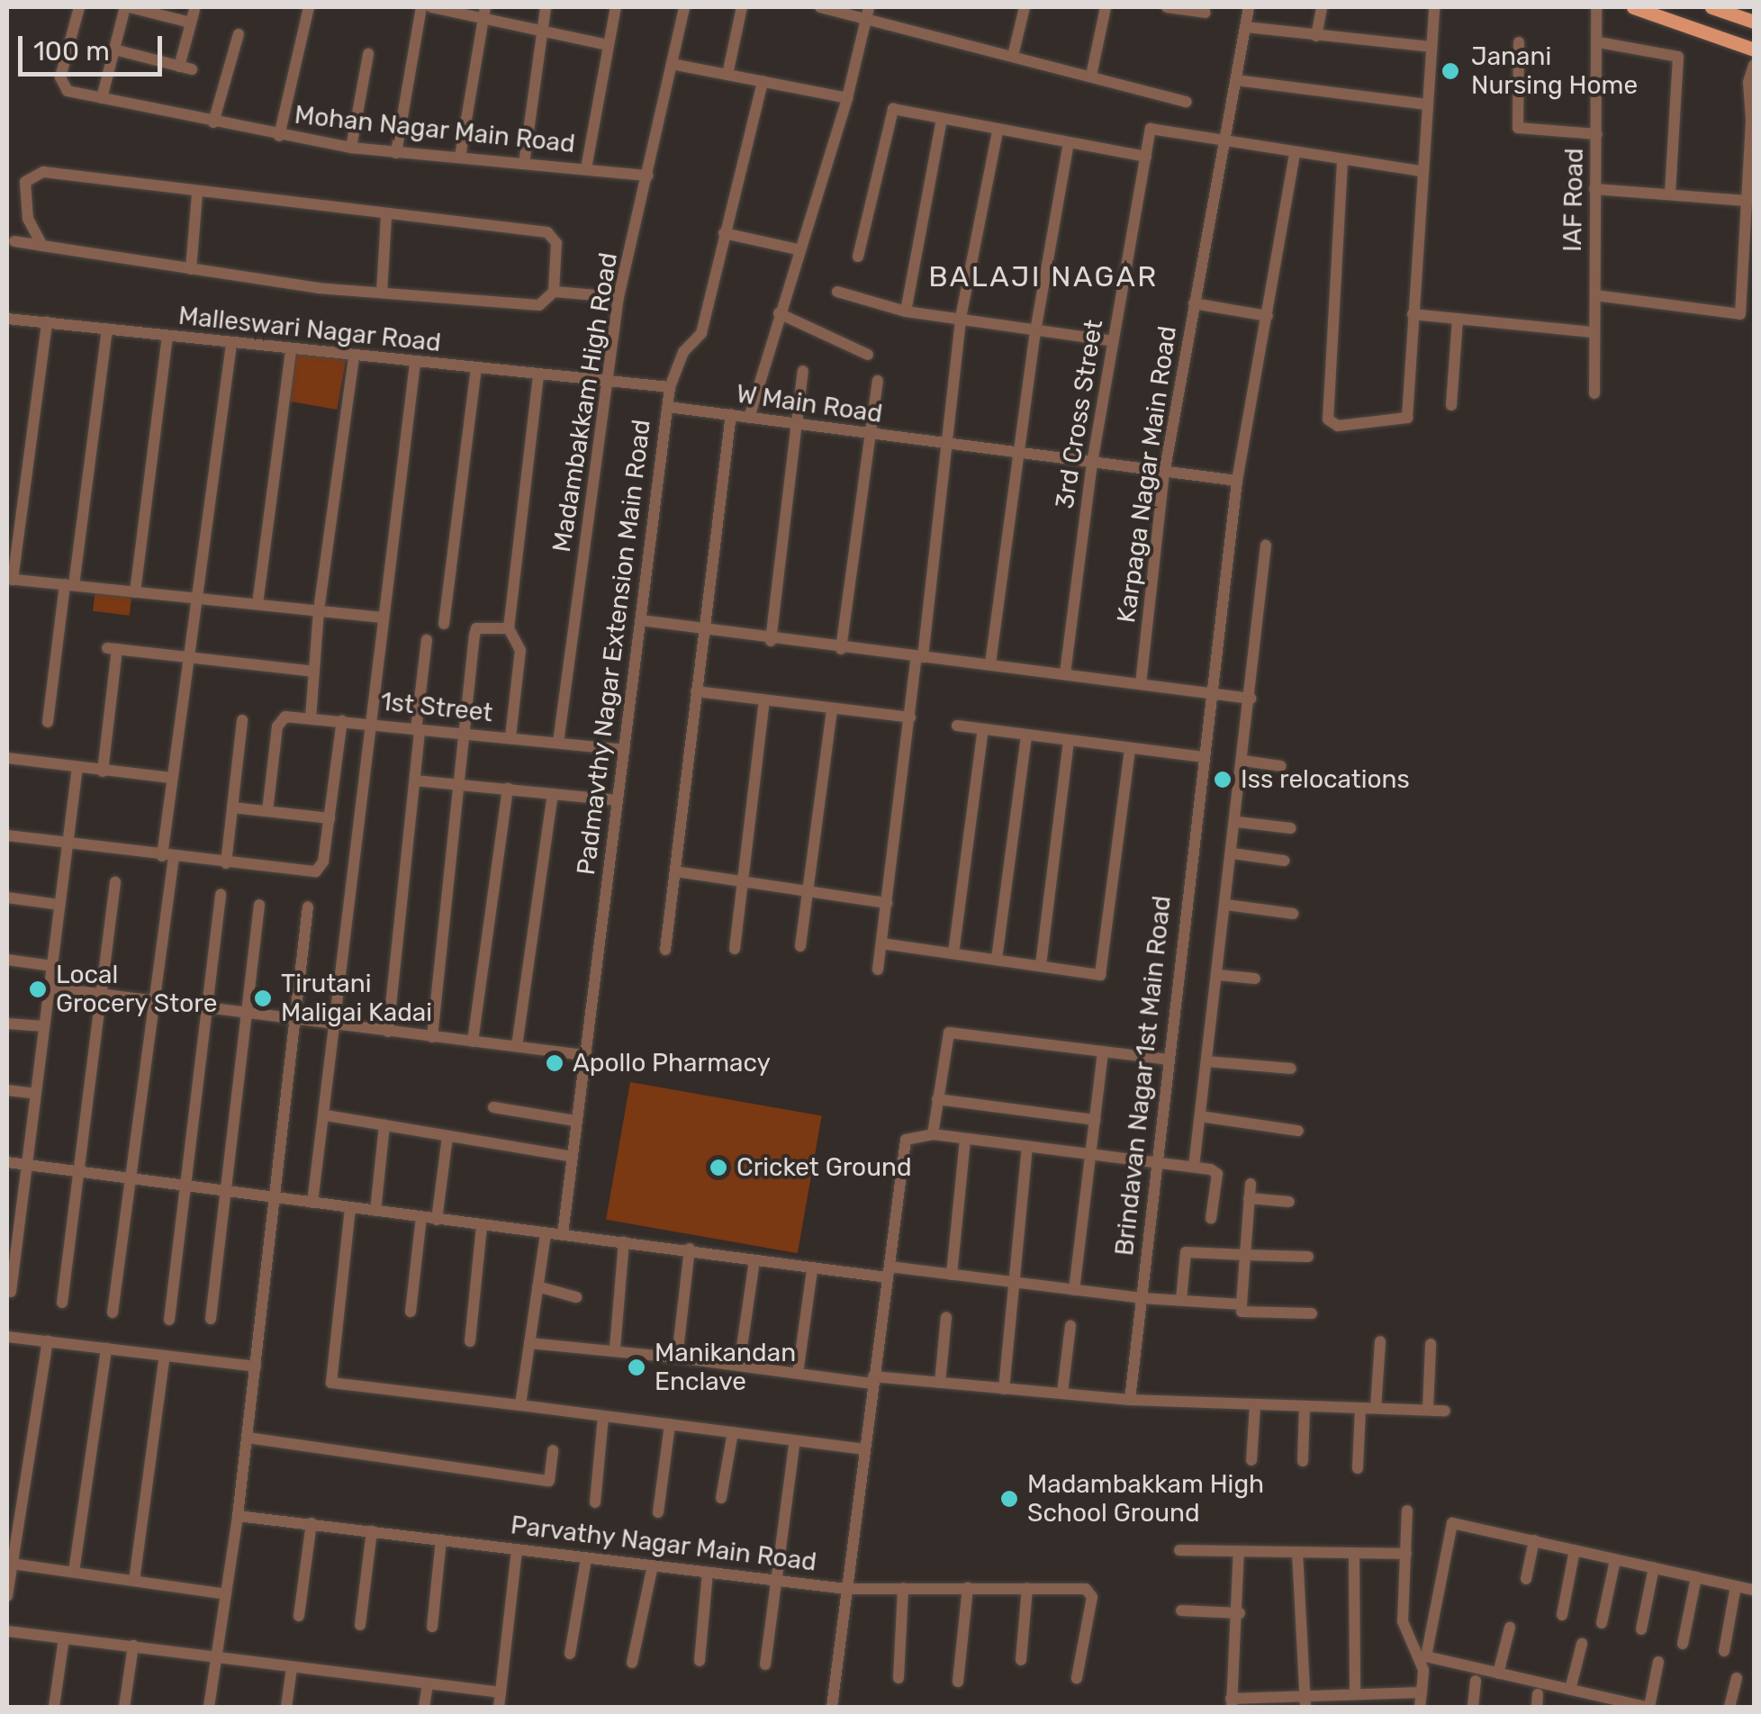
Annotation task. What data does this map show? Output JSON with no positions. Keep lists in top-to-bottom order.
{
  "streets": {
    "street": [
      "Mohan Nagar Main Road",
      "IAF Road",
      "Malleswari Nagar Road",
      "Madambakkam High Road",
      "W Main Road",
      "3rd Cross Street",
      "Karpaga Nagar Main Road",
      "Padmavthy Nagar Extension Main Road",
      "1st Street",
      "Brindavan Nagar 1st Main Road",
      "Parvathy Nagar Main Road"
    ]
  },
  "crossings": [
    ["Mohan Nagar Main Road", "Madambakkam High Road"],
    ["Malleswari Nagar Road", "Madambakkam High Road"],
    ["Malleswari Nagar Road", "Padmavthy Nagar Extension Main Road"],
    ["Madambakkam High Road", "1st Street"],
    ["W Main Road", "3rd Cross Street"],
    ["W Main Road", "Karpaga Nagar Main Road"],
    ["W Main Road", "Padmavthy Nagar Extension Main Road"],
    ["W Main Road", "Brindavan Nagar 1st Main Road"],
    ["3rd Cross Street", "Karpaga Nagar Main Road"]
  ],
  "districts": ["BALAJI NAGAR"],
  "places": [
    "Janani Nursing Home",
    "Iss relocations",
    "Local Grocery Store",
    "Tirutani Maligai Kadai",
    "Apollo Pharmacy",
    "Cricket Ground",
    "Manikandan Enclave",
    "Madambakkam High School Ground"
  ],
  "scale_bar": "100 m"
}
